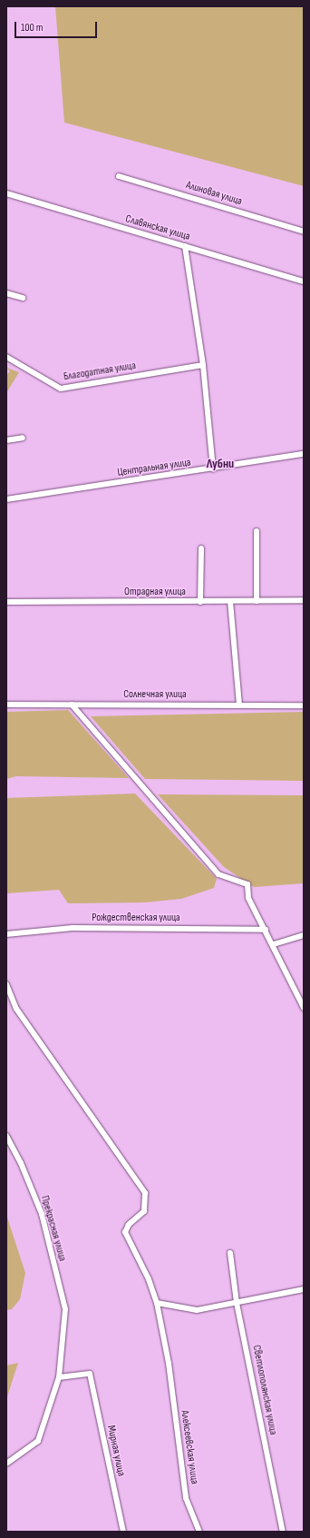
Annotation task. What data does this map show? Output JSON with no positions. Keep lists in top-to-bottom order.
{
  "streets": {
    "street": [
      "Алиновая улица",
      "Славянская улица",
      "Благодатная улица",
      "Центральная улица",
      "Отрадная улица",
      "Солнечная улица",
      "Рождественская улица",
      "Прекрасная улица",
      "Светлополянская улица",
      "Алексеевская улица",
      "Мирная улица"
    ]
  },
  "crossings": [
    ["Прекрасная улица", "Мирная улица"]
  ],
  "districts": ["Лубни"],
  "scale_bar": "100 m"
}
